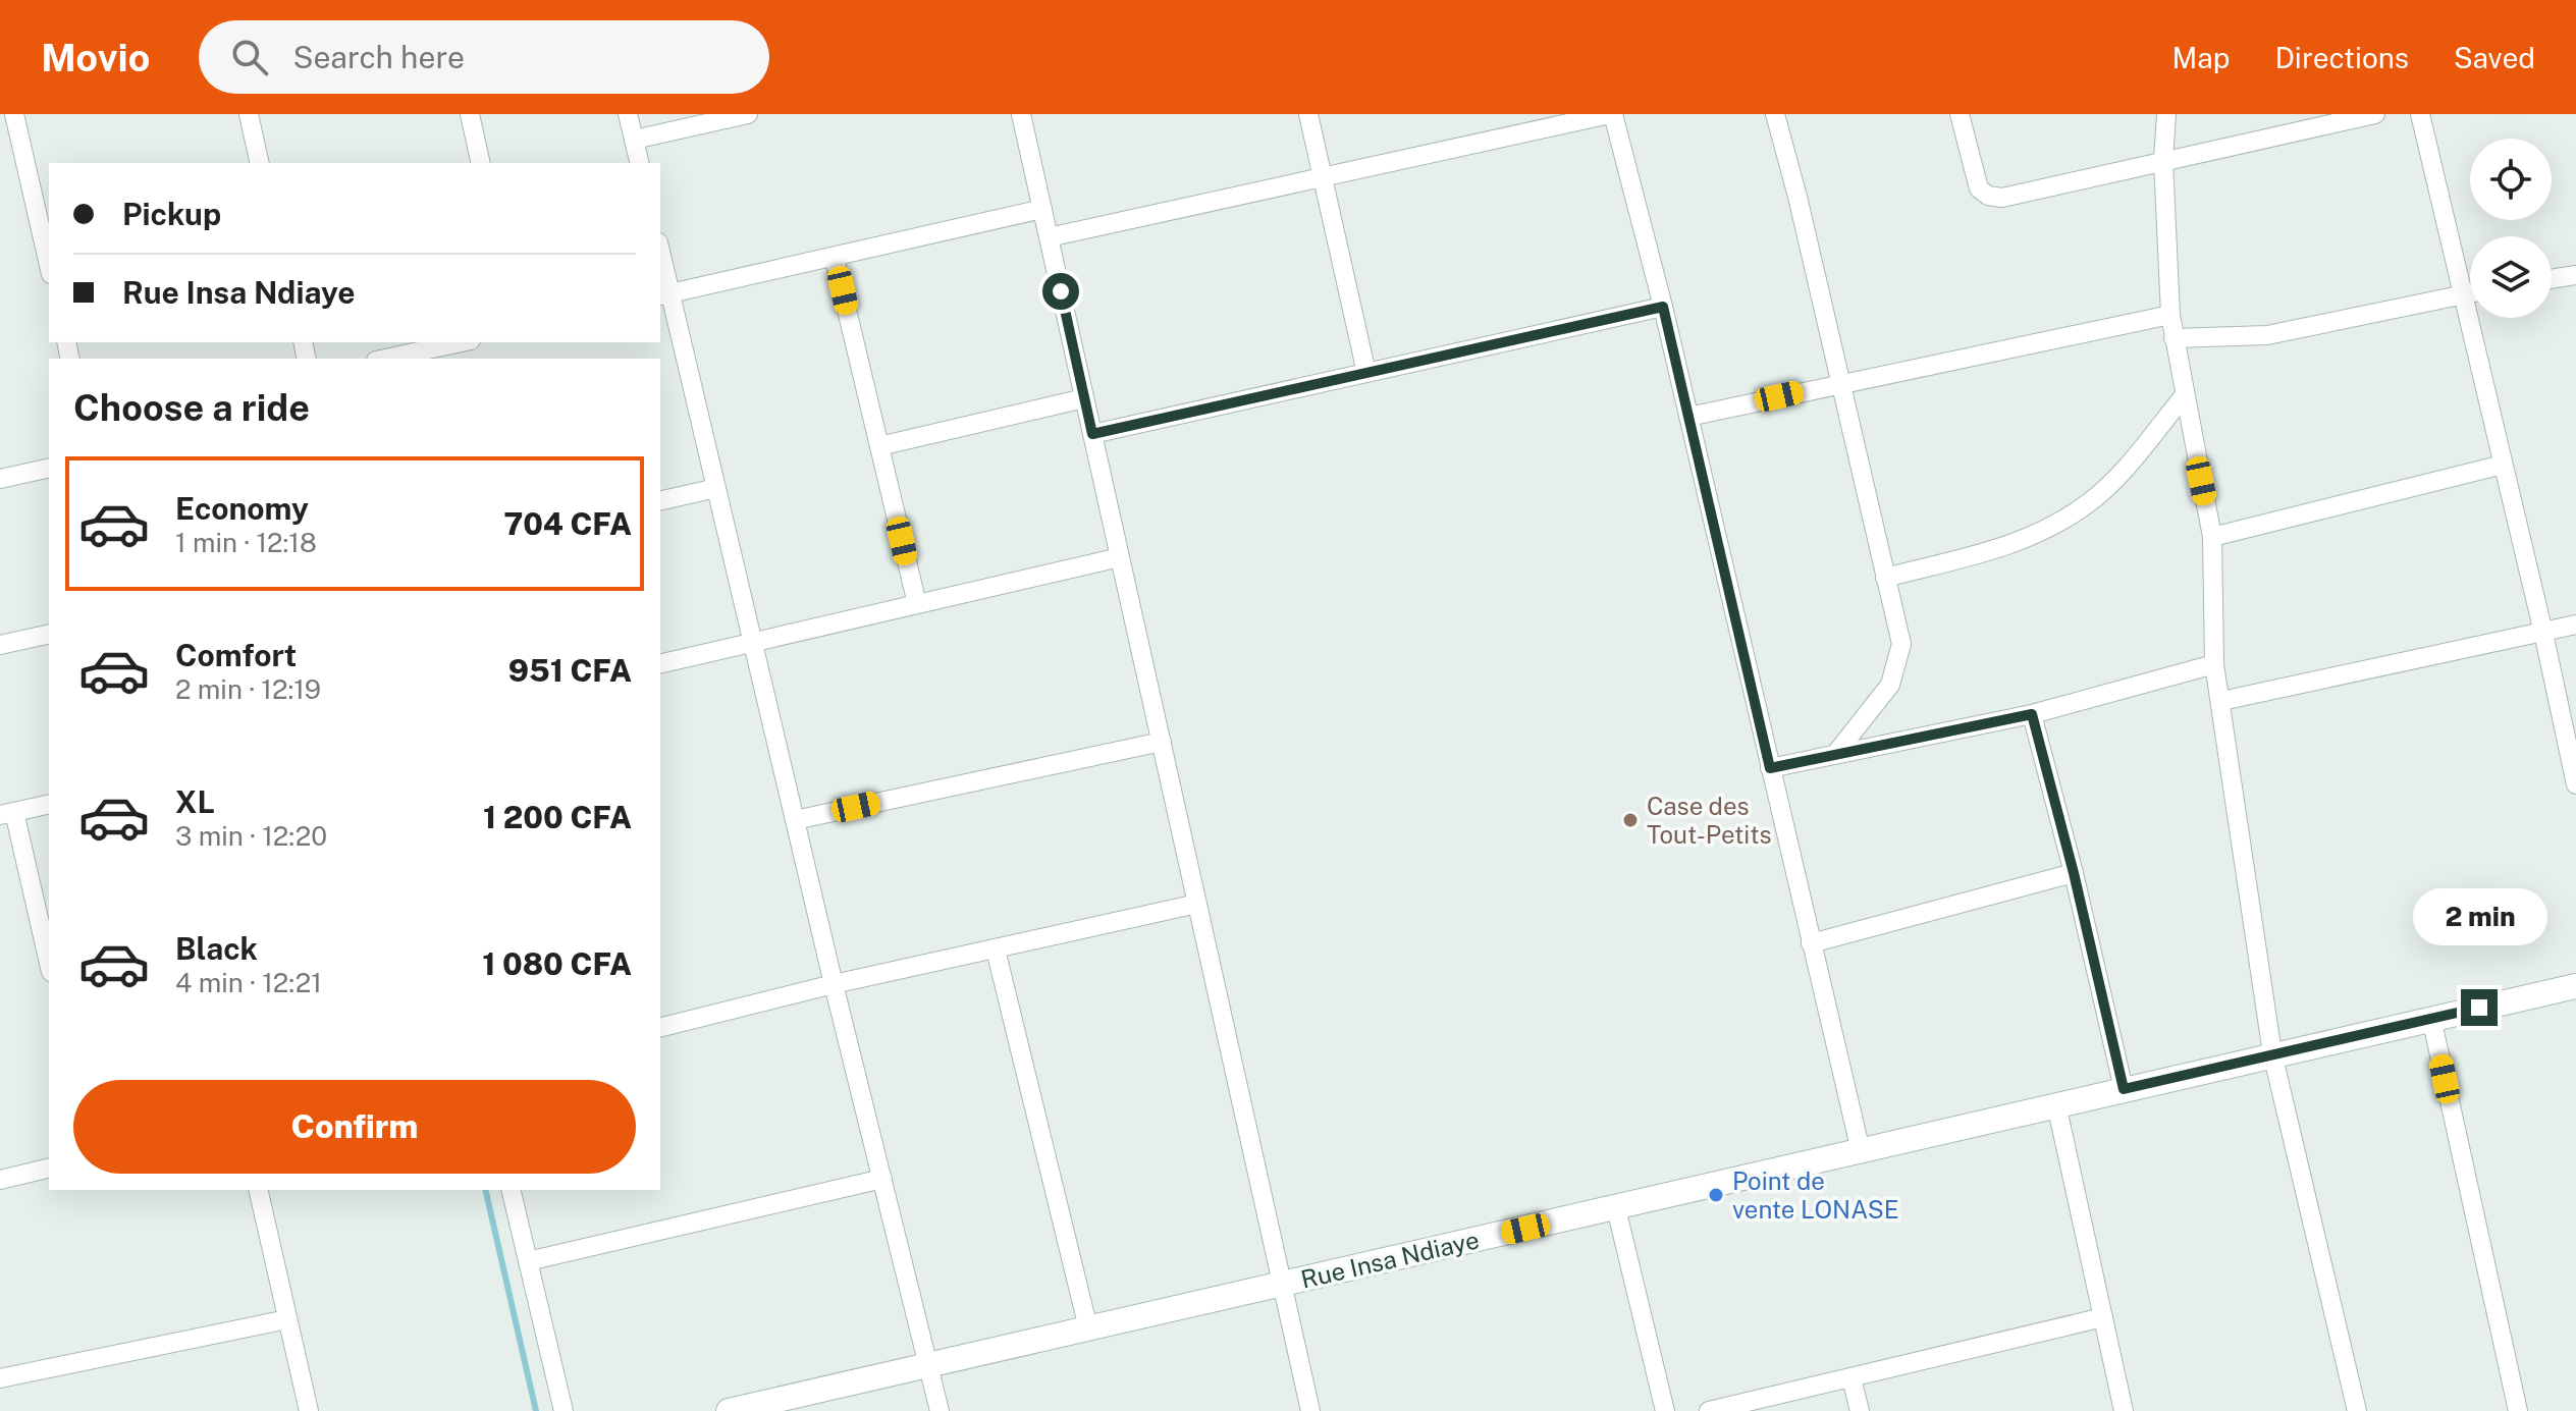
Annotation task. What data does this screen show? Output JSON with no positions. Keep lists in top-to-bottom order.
{
  "streets": {
    "main road": ["Rue Insa Ndiaye"]
  },
  "places": ["Case des Tout-Petits", "Point de vente LONASE"],
  "page": {
    "header": "Movio",
    "search": "Search here",
    "nav": ["Map", "Directions", "Saved"],
    "banner": ["Pickup", "Rue Insa Ndiaye"],
    "heading": "Choose a ride",
    "list": [
      {
        "name": "Economy",
        "note": "1 min · 12:18",
        "value": "704 CFA"
      },
      {
        "name": "Comfort",
        "note": "2 min · 12:19",
        "value": "951 CFA"
      },
      {
        "name": "XL",
        "note": "3 min · 12:20",
        "value": "1 200 CFA"
      },
      {
        "name": "Black",
        "note": "4 min · 12:21",
        "value": "1 080 CFA"
      }
    ],
    "bubble": "2 min",
    "buttons": "Confirm"
  }
}
